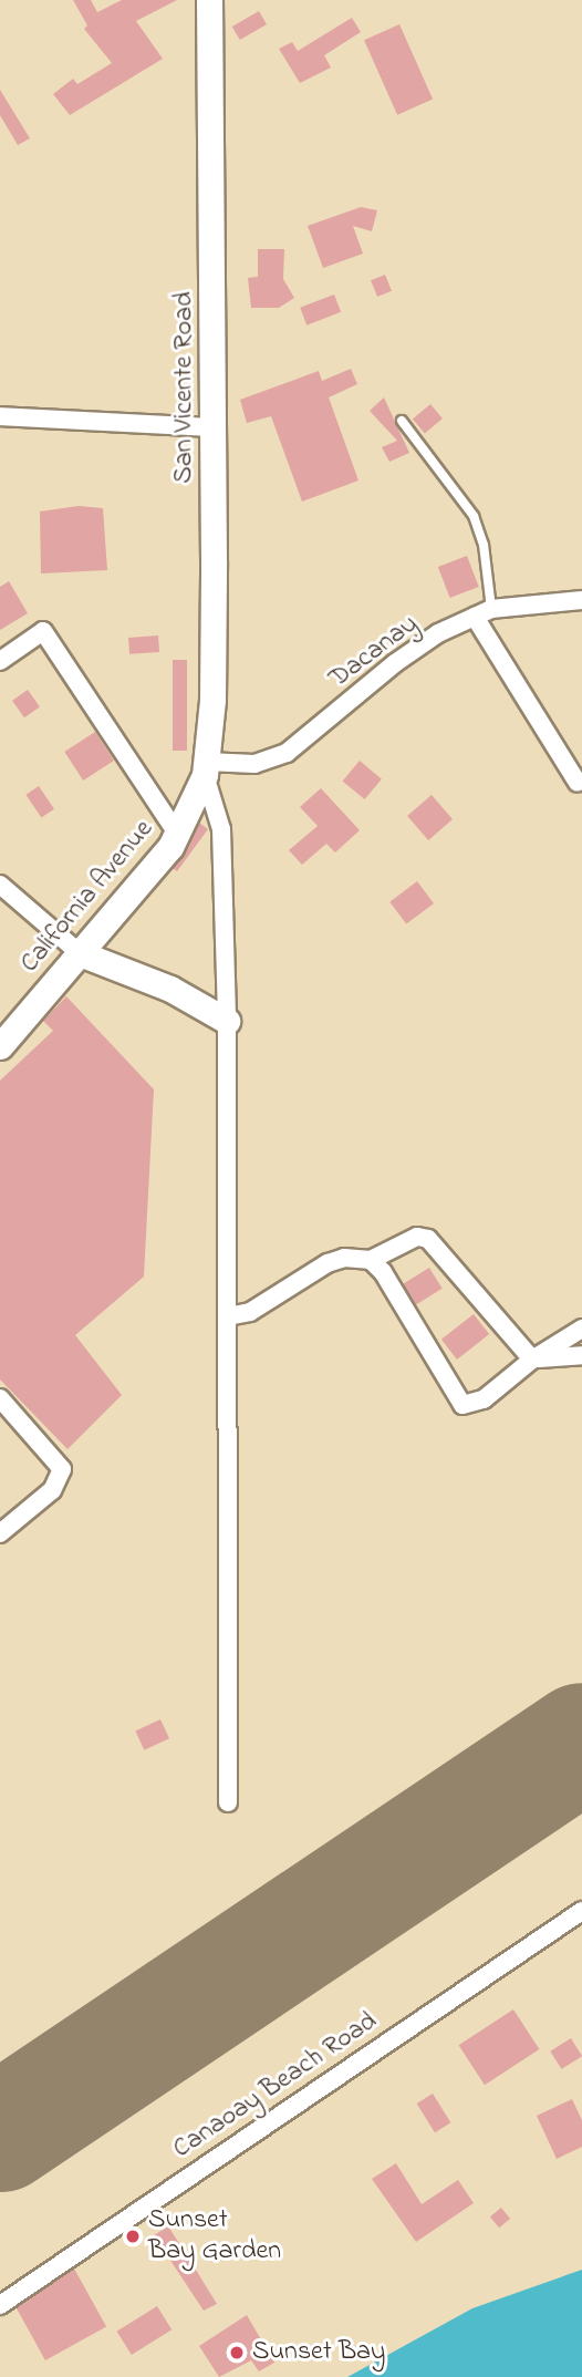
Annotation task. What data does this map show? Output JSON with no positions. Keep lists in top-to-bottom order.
{
  "streets": {
    "street": [
      "San Vicente Road",
      "Dacanay",
      "California Avenue",
      "Canaoay Beach Road"
    ]
  },
  "crossings": [
    ["San Vicente Road", "Dacanay"],
    ["San Vicente Road", "California Avenue"],
    ["Dacanay", "California Avenue"]
  ],
  "places": ["Sunset Bay Garden", "Sunset Bay"]
}
